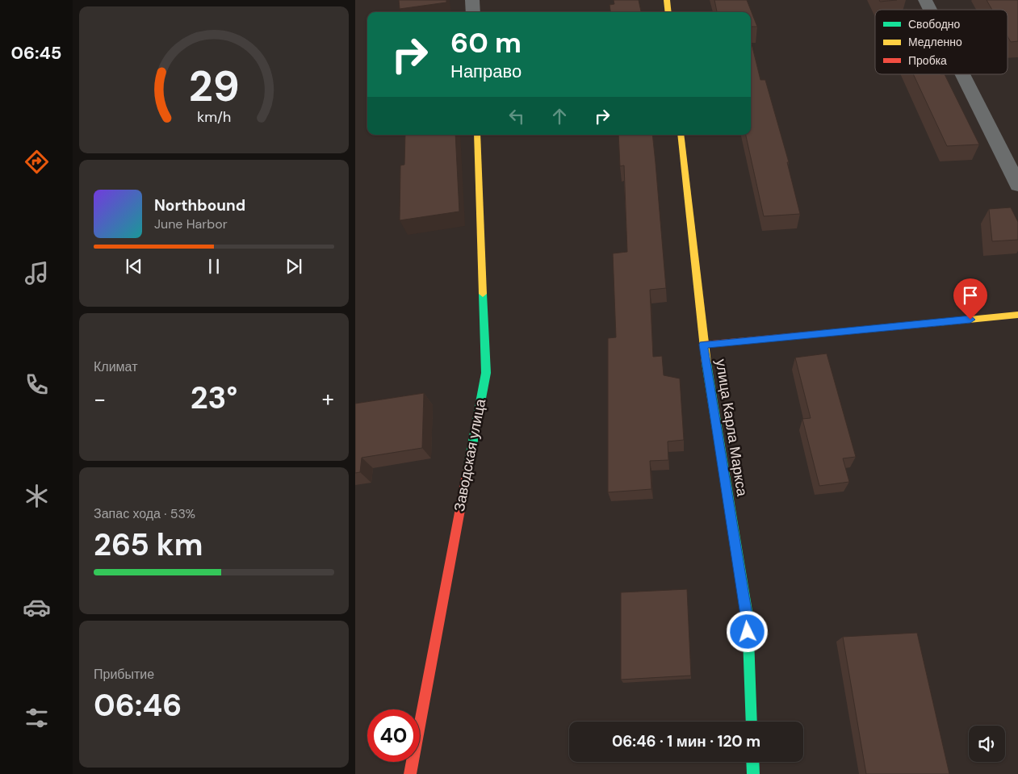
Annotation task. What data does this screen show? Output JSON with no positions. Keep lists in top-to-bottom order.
{
  "streets": {
    "street": ["улица Карла Маркса", "Заводская улица"]
  },
  "legend": ["Свободно", "Медленно", "Пробка"],
  "page": {
    "tabs": "06:45",
    "turn": ["60 m", "Направо"],
    "song": ["Northbound", "June Harbor"],
    "tile": [
      "Климат",
      ["Запас хода · 53%", "265 km"],
      ["Прибытие", "06:46"]
    ],
    "heat": ["−", "23°", "+"],
    "limit": "40",
    "trip": "06:46 · 1 мин · 120 m",
    "gauge": ["29", "km/h"]
  }
}
